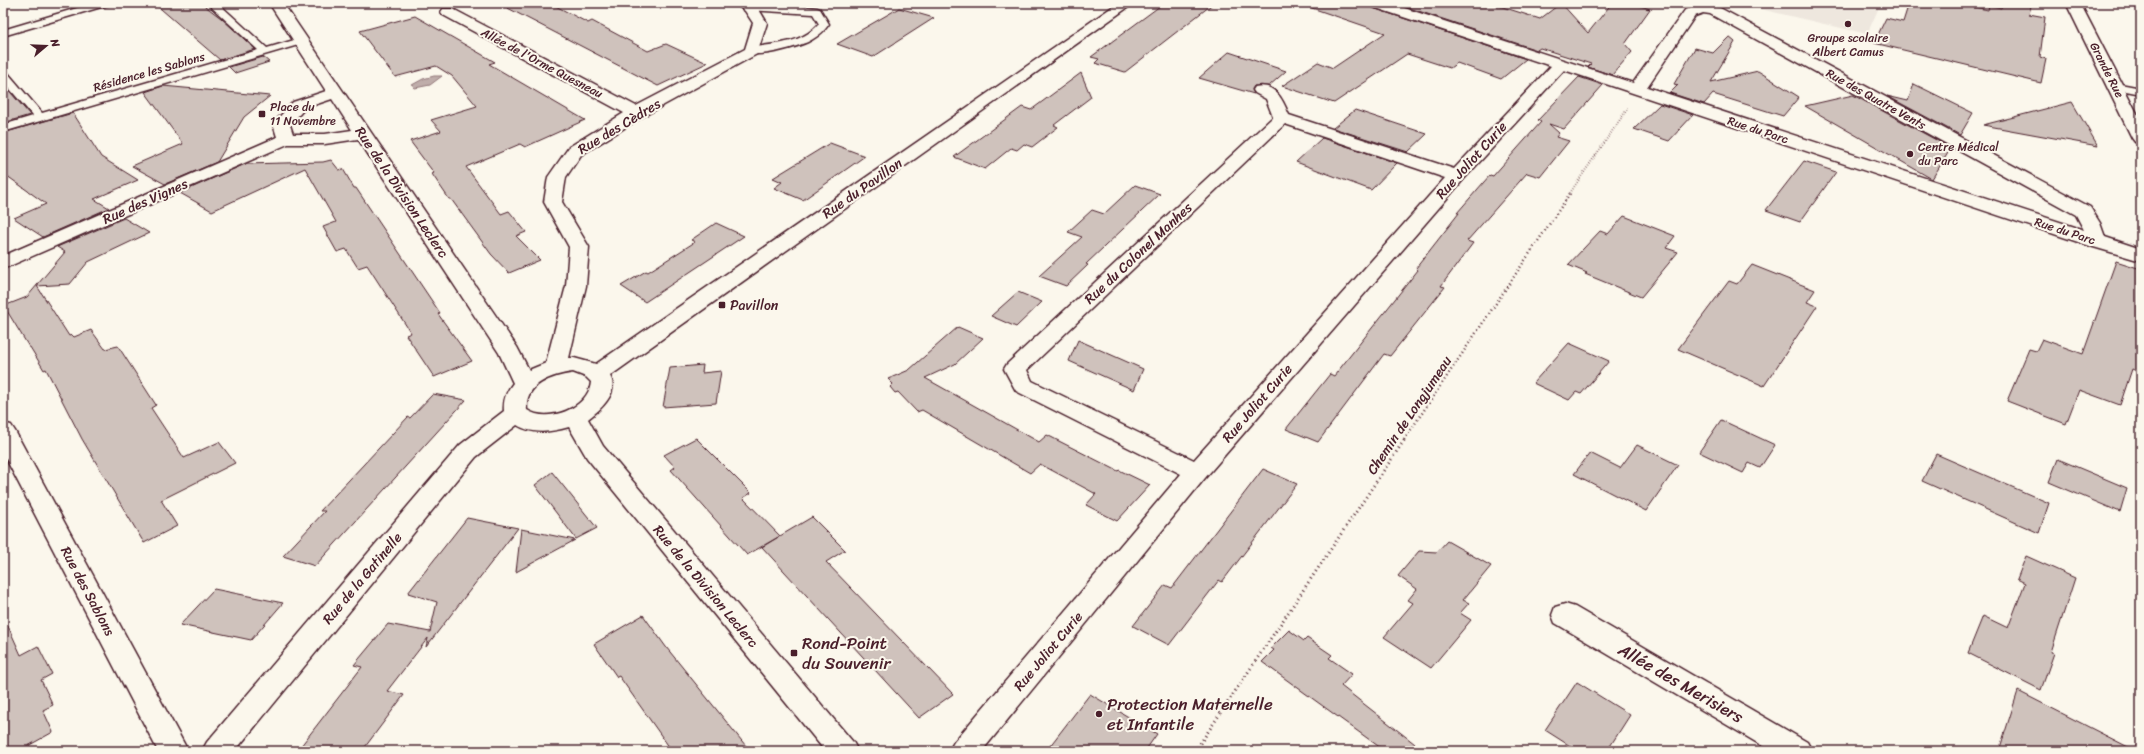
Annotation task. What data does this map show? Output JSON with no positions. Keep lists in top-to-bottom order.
{
  "streets": {
    "street": [
      "Allée de l'Orme Quesneau",
      "Grande Rue",
      "Rue des Quatre Vents",
      "Rue des Cèdres",
      "Rue du Parc",
      "Rue Joliot Curie",
      "Rue du Pavillon",
      "Rue de la Division Leclerc",
      "Rue des Vignes",
      "Rue du Colonel Manhes",
      "Rue de la Gatinelle",
      "Rue des Sablons",
      "Allée des Merisiers"
    ],
    "lane": ["Résidence les Sablons"],
    "path": ["Chemin de Longjumeau"]
  },
  "crossings": [
    ["Allée de l'Orme Quesneau", "Rue des Cèdres"],
    ["Résidence les Sablons", "Rue de la Division Leclerc"],
    ["Rue des Quatre Vents", "Rue du Parc"],
    ["Rue des Quatre Vents", "Chemin de Longjumeau"],
    ["Rue des Cèdres", "Rue du Pavillon"],
    ["Rue des Cèdres", "Rue de la Division Leclerc"],
    ["Rue des Cèdres", "Rue de la Gatinelle"],
    ["Rue du Parc", "Rue Joliot Curie"],
    ["Rue du Parc", "Chemin de Longjumeau"],
    ["Rue Joliot Curie", "Rue du Colonel Manhes"],
    ["Rue du Pavillon", "Rue de la Division Leclerc"],
    ["Rue du Pavillon", "Rue de la Gatinelle"],
    ["Rue de la Division Leclerc", "Rue de la Gatinelle"]
  ],
  "places": {
    "other": ["Groupe scolaire Albert Camus", "Centre Médical du Parc", "Protection Maternelle et Infantile"],
    "transit": ["Place du 11 Novembre", "Pavillon", "Rond-Point du Souvenir"]
  },
  "north": "right"
}
